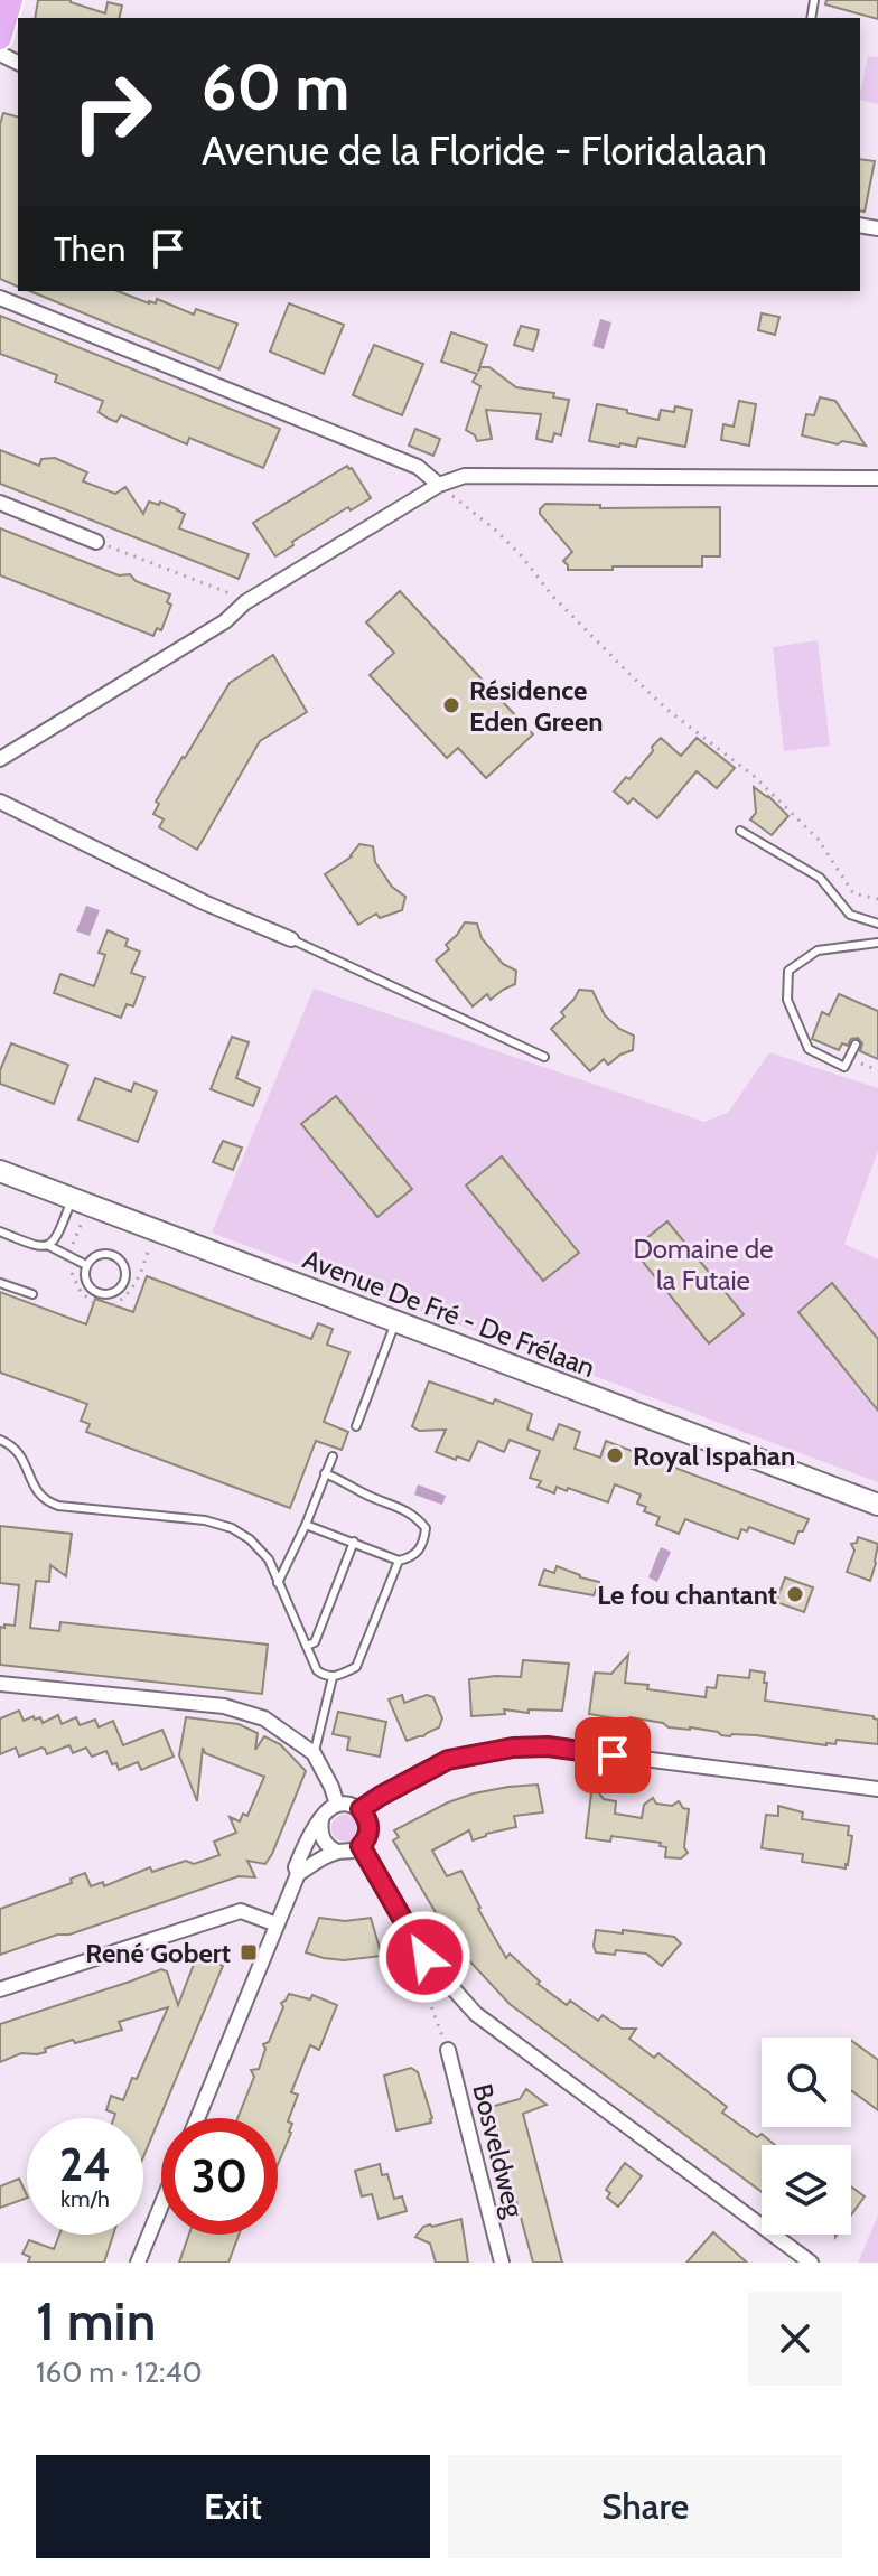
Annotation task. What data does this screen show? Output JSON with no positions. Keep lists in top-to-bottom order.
{
  "streets": {
    "main road": ["Avenue De Fré - De Frélaan"],
    "street": ["Bosveldweg"]
  },
  "parks": ["Domaine de la Futaie"],
  "places": {
    "other": ["Résidence Eden Green", "Royal Ispahan", "Le fou chantant"],
    "transit": ["René Gobert"]
  },
  "page": {
    "turn": ["60 m", "Avenue de la Floride - Floridalaan"],
    "then": "Then",
    "speed": "24 km/h",
    "limit": "30",
    "heading": ["1 min", "160 m · 12:40"],
    "buttons": ["Exit", "Share"]
  }
}
